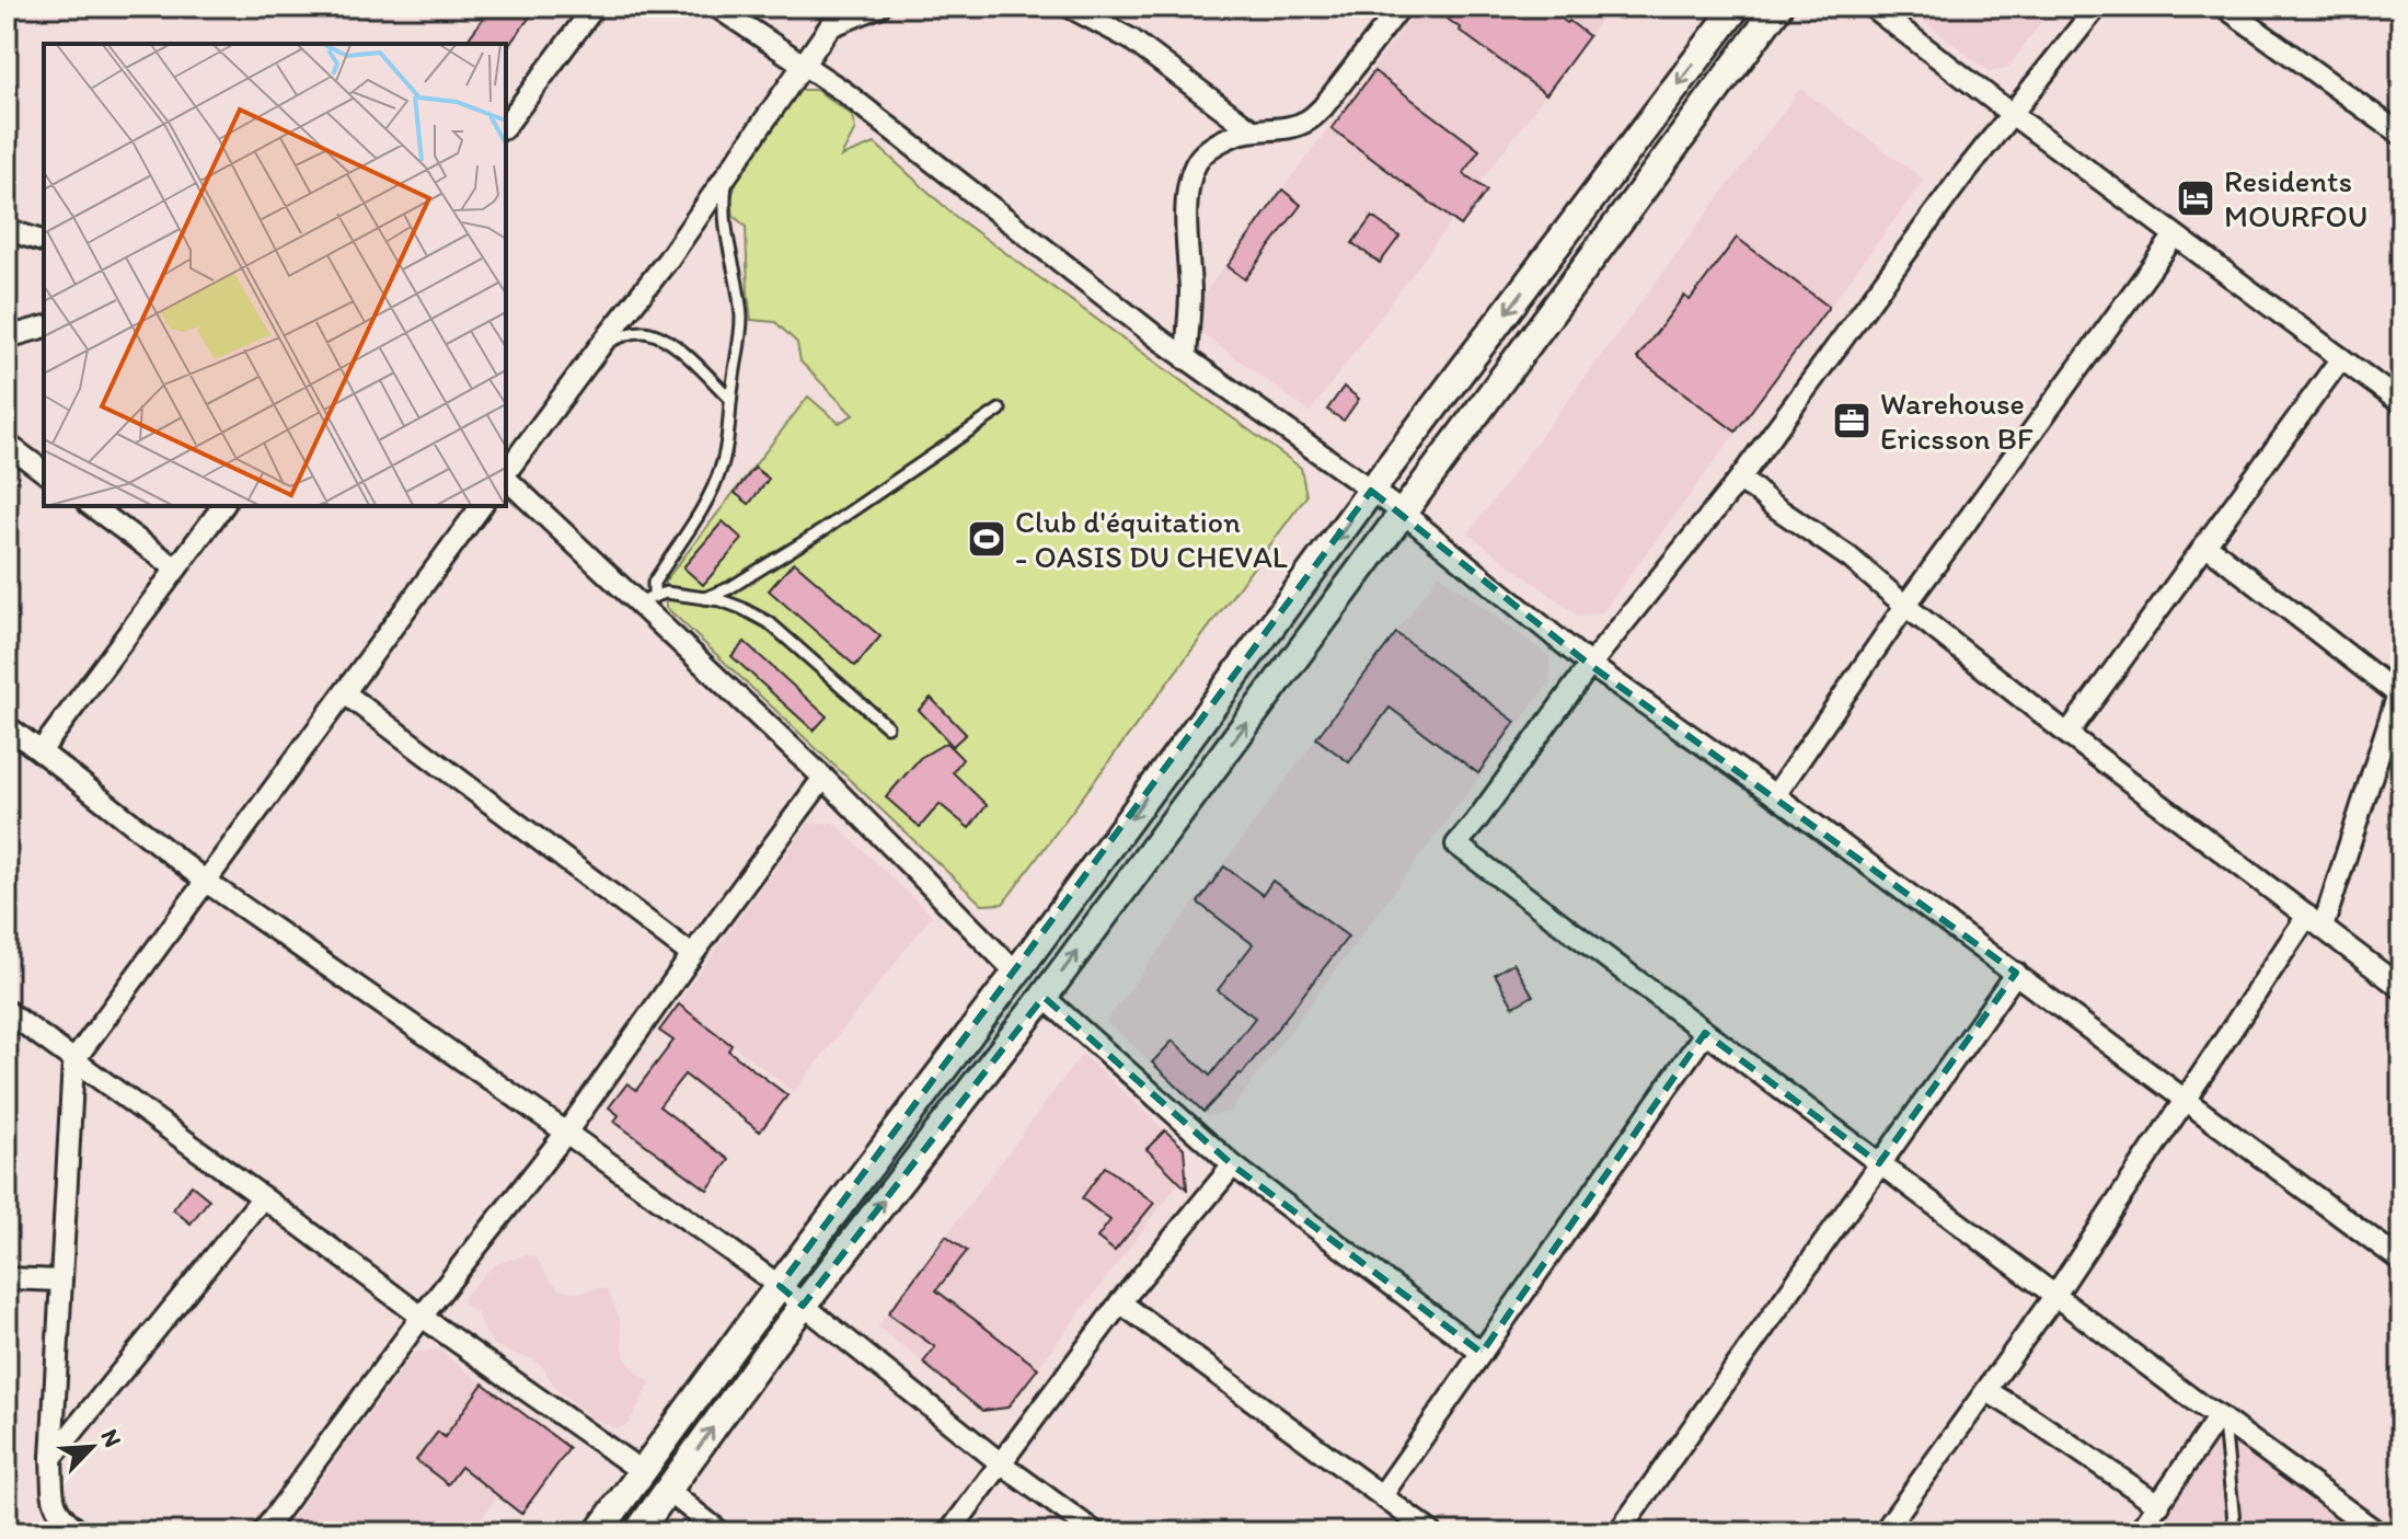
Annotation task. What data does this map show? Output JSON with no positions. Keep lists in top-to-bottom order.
{
  "places": {
    "hotel": ["Residents MOURFOU"],
    "office": ["Warehouse Ericsson BF"],
    "sports": ["Club d'équitation - OASIS DU CHEVAL"]
  },
  "north": "top right"
}
